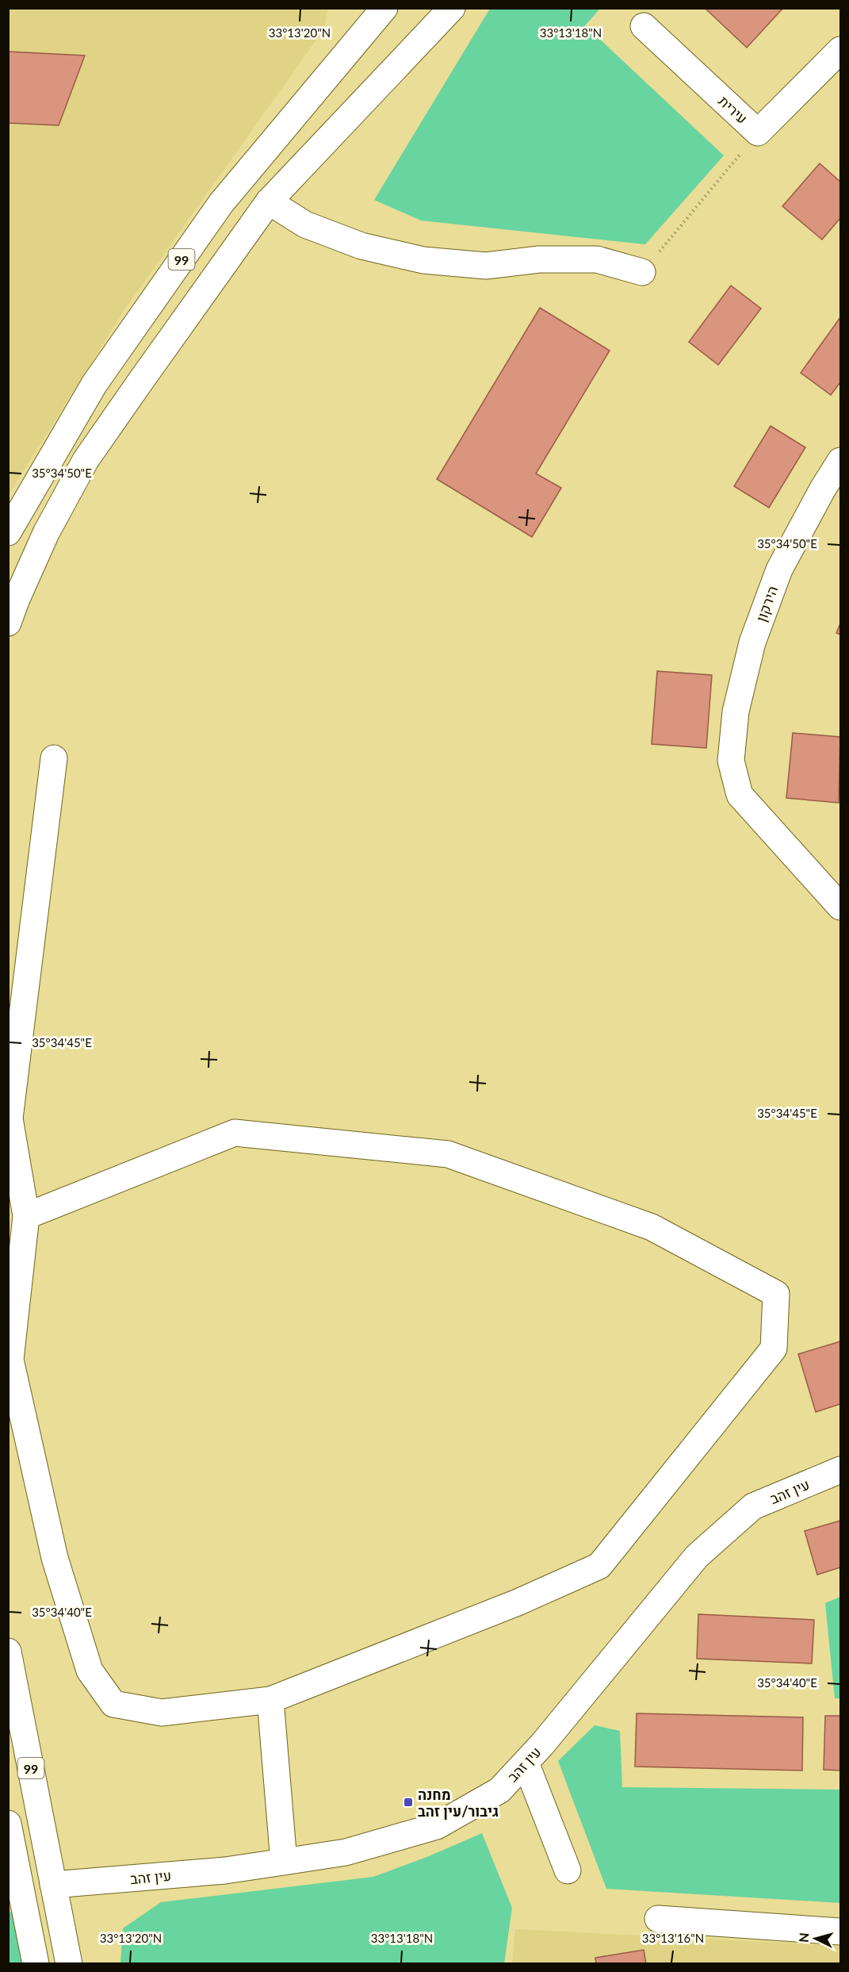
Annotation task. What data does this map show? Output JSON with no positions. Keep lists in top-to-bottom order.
{
  "streets": {
    "main road": [
      "עירית",
      "99",
      "הירקון",
      "עין זהב"
    ]
  },
  "crossings": [
    ["99", "עין זהב"]
  ],
  "places": {
    "transit": ["מחנה גיבור/עין זהב"]
  },
  "north": "left",
  "coordinates": [
    "33°13'20\"N",
    "33°13'18\"N",
    "35°34'50\"E",
    "35°34'45\"E",
    "35°34'40\"E",
    "33°13'16\"N"
  ]
}
